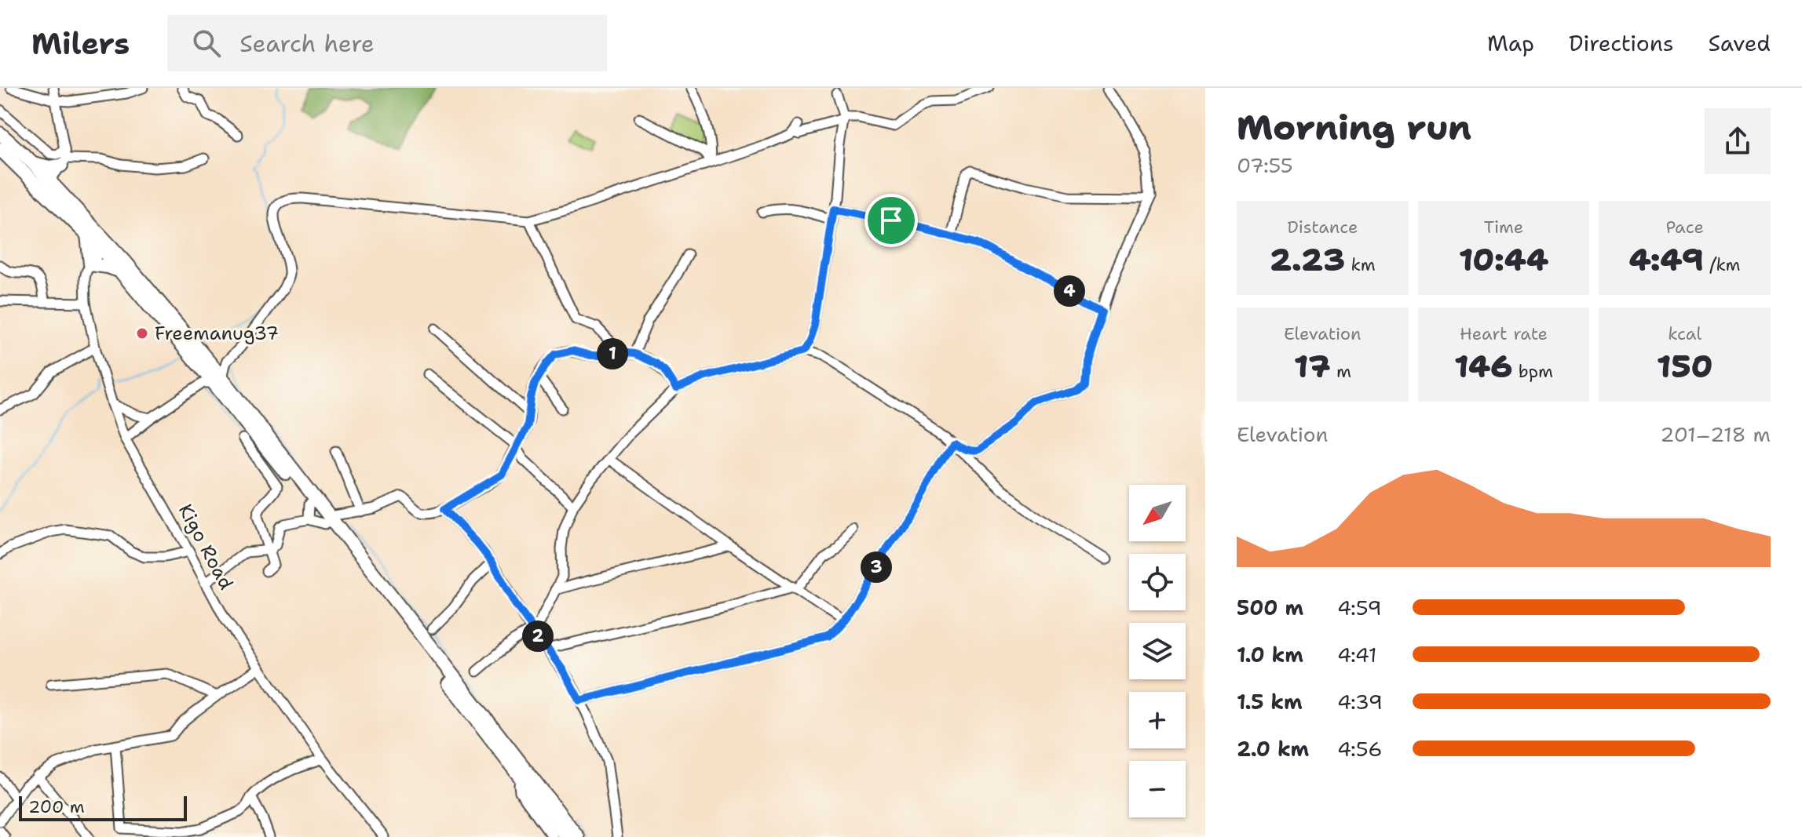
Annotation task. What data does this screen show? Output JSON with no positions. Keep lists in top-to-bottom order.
{
  "streets": {
    "street": ["Kigo Road"]
  },
  "places": ["Freemanug37"],
  "scale_bar": "200 m",
  "north": "bottom left",
  "page": {
    "header": "Milers",
    "search": "Search here",
    "nav": ["Map", "Directions", "Saved"],
    "heading": ["Morning run", "07:55"],
    "stats": [
      ["Distance", "2.23 km"],
      ["Time", "10:44"],
      ["Pace", "4:49 /km"],
      ["Elevation", "17 m"],
      ["Heart rate", "146 bpm"],
      ["kcal", "150"]
    ],
    "pins": [
      "4",
      "1",
      "3",
      "2"
    ],
    "chart": ["Elevation", "201–218 m"],
    "map_buttons": ["+", "−"],
    "list": [
      {
        "name": "500 m",
        "note": "4:59"
      },
      {
        "name": "1.0 km",
        "note": "4:41"
      },
      {
        "name": "1.5 km",
        "note": "4:39"
      },
      {
        "name": "2.0 km",
        "note": "4:56"
      }
    ],
    "scale": "200 m"
  }
}
